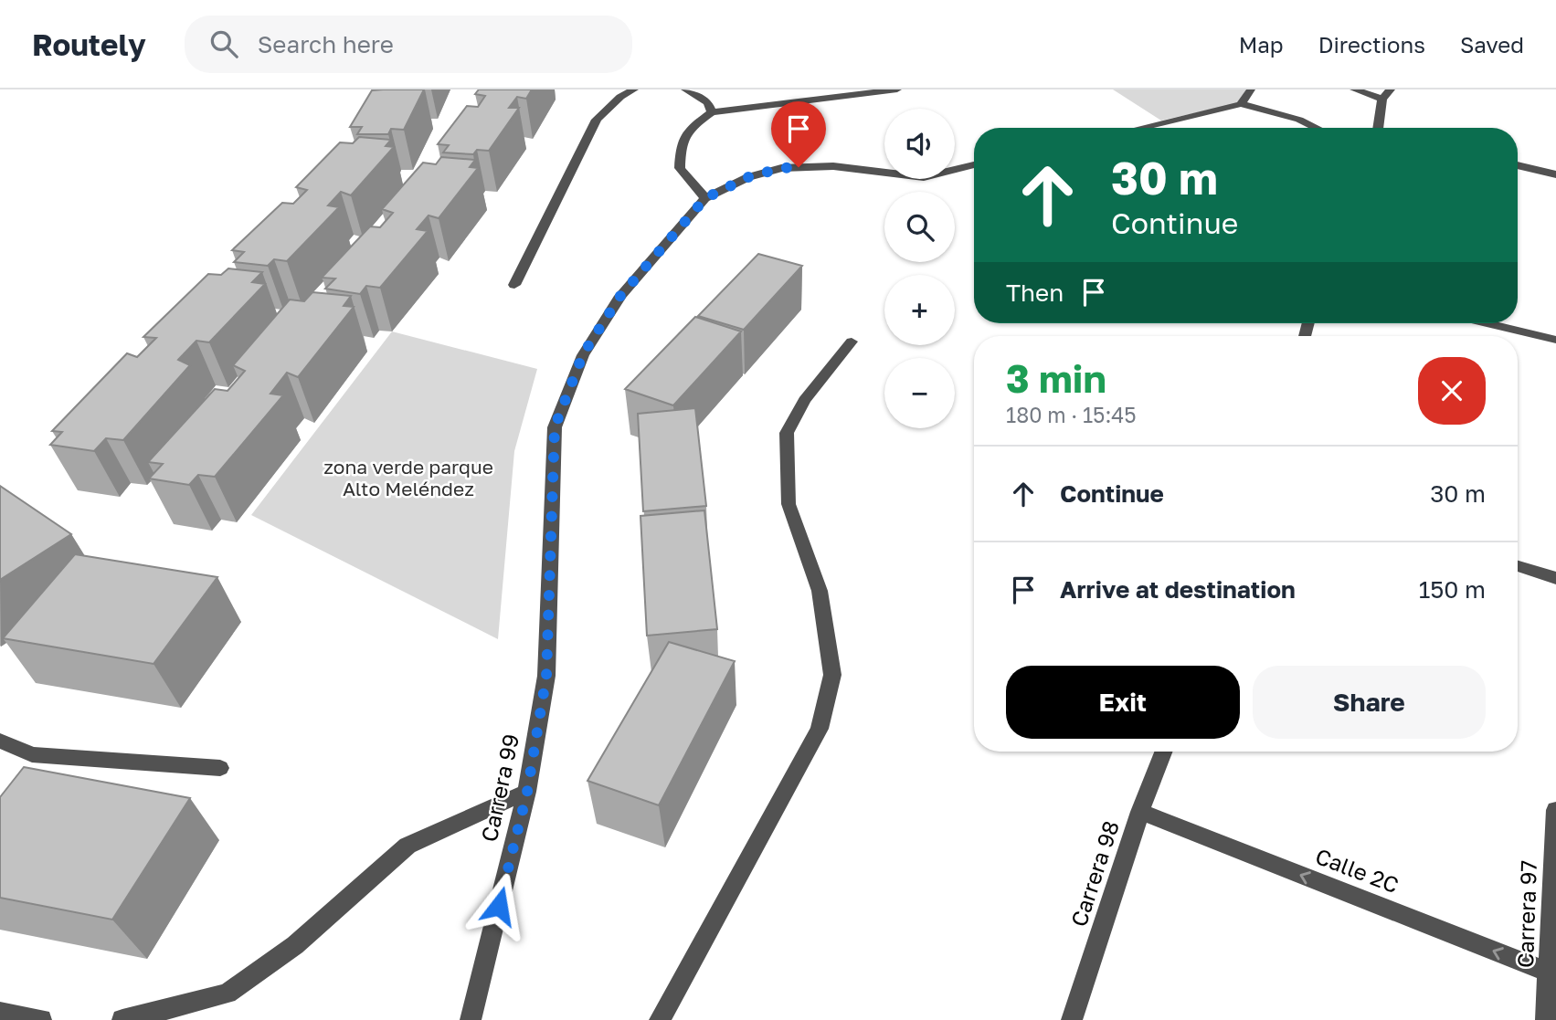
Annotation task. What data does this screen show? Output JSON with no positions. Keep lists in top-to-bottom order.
{
  "streets": {
    "street": [
      "Carrera 99",
      "Calle 2C",
      "Carrera 98",
      "Carrera 97"
    ]
  },
  "crossings": [
    ["Calle 2C", "Carrera 98"],
    ["Calle 2C", "Carrera 97"]
  ],
  "one_way": ["Calle 2C"],
  "parks": ["zona verde parque Alto Meléndez"],
  "page": {
    "header": "Routely",
    "search": "Search here",
    "nav": ["Map", "Directions", "Saved"],
    "map_buttons": ["+", "−"],
    "turn": ["30 m", "Continue"],
    "then": "Then",
    "heading": ["3 min", "180 m · 15:45"],
    "list": [
      {
        "name": "Continue",
        "value": "30 m"
      },
      {
        "name": "Arrive at destination",
        "value": "150 m"
      }
    ],
    "buttons": ["Exit", "Share"]
  }
}
